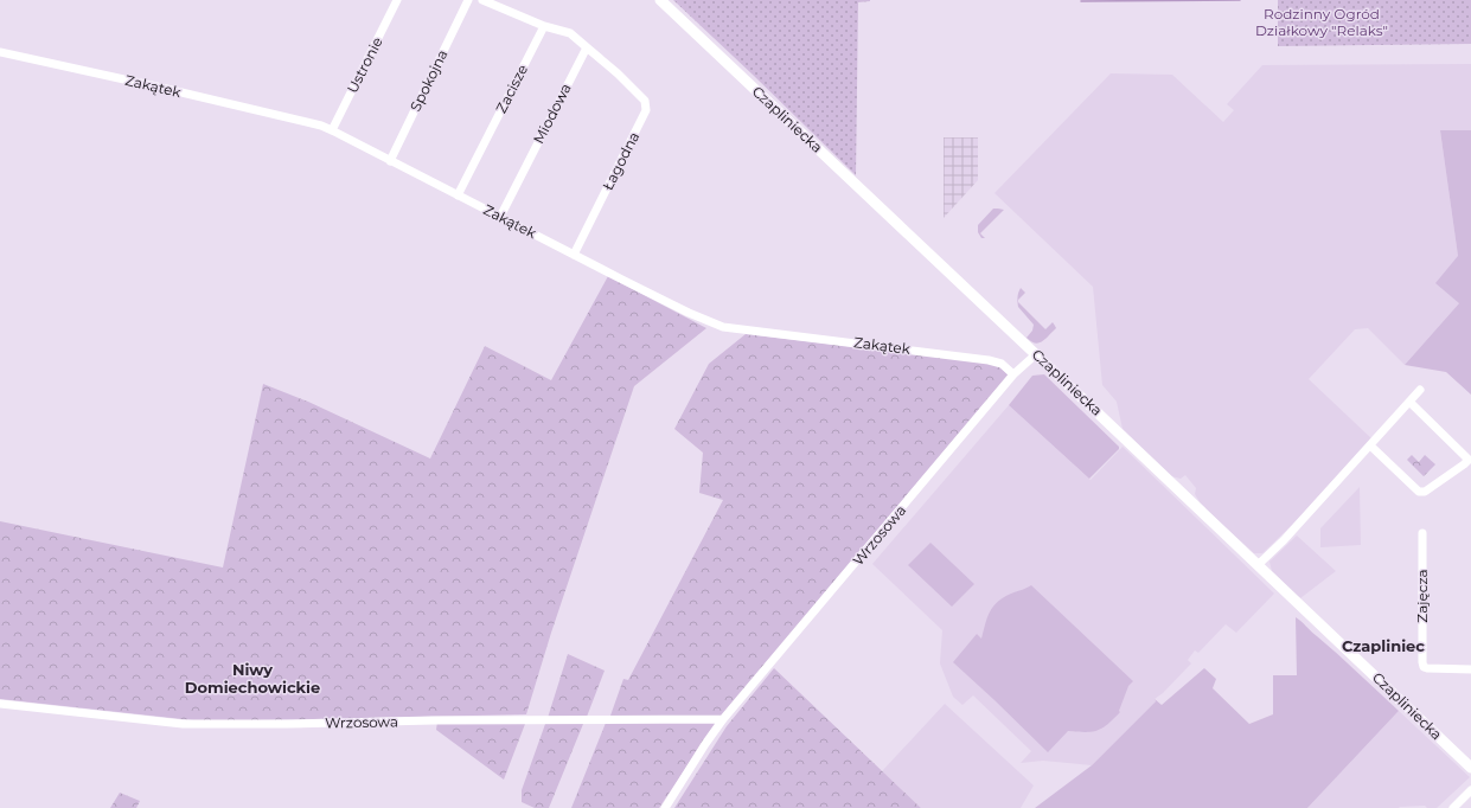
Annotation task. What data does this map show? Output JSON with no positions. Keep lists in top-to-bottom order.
{
  "streets": {
    "main road": ["Czapliniecka"],
    "street": [
      "Ustronie",
      "Spokojna",
      "Zakątek",
      "Zacisze",
      "Miodowa",
      "Łagodna",
      "Wrzosowa",
      "Zajęcza"
    ]
  },
  "crossings": [
    ["Ustronie", "Zakątek"],
    ["Spokojna", "Zakątek"],
    ["Zakątek", "Zacisze"],
    ["Zakątek", "Miodowa"],
    ["Zakątek", "Łagodna"],
    ["Zakątek", "Wrzosowa"],
    ["Miodowa", "Łagodna"],
    ["Czapliniecka", "Wrzosowa"]
  ],
  "districts": ["Czapliniec", "Niwy Domiechowickie"],
  "parks": ["Rodzinny Ogród Działkowy \"Relaks\""]
}
